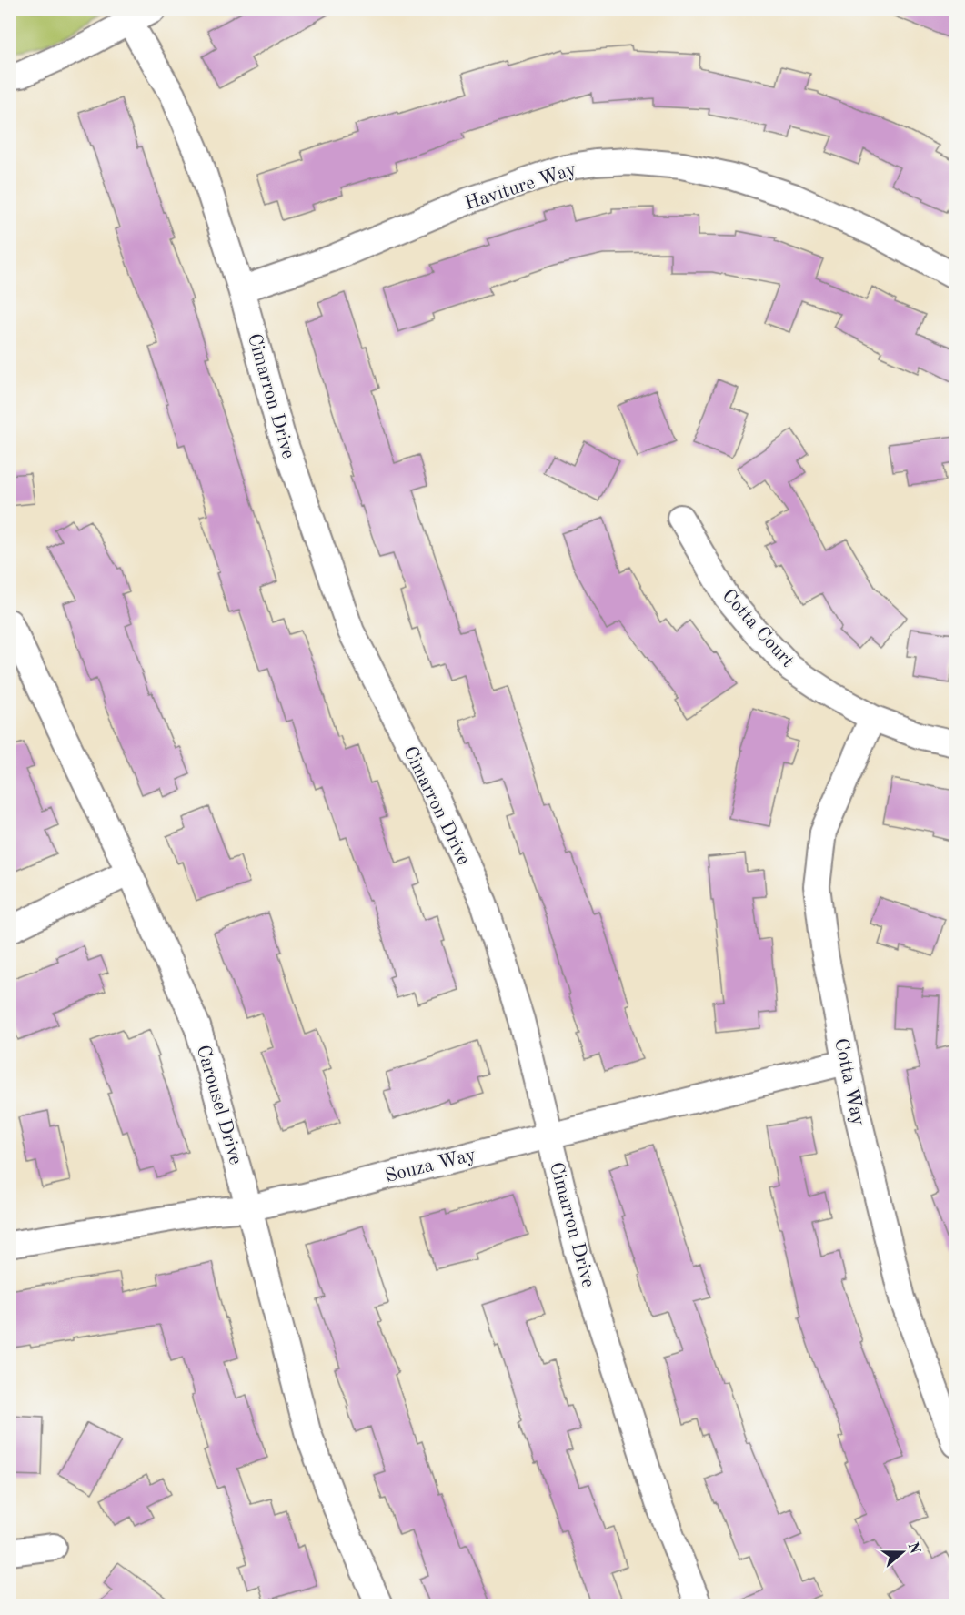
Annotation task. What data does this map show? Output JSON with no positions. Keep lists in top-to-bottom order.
{
  "streets": {
    "street": [
      "Haviture Way",
      "Cimarron Drive",
      "Cotta Court",
      "Cotta Way",
      "Carousel Drive",
      "Souza Way"
    ]
  },
  "crossings": [
    ["Haviture Way", "Cimarron Drive"],
    ["Cimarron Drive", "Souza Way"],
    ["Cotta Court", "Cotta Way"],
    ["Cotta Way", "Souza Way"],
    ["Carousel Drive", "Souza Way"]
  ],
  "north": "right"
}
